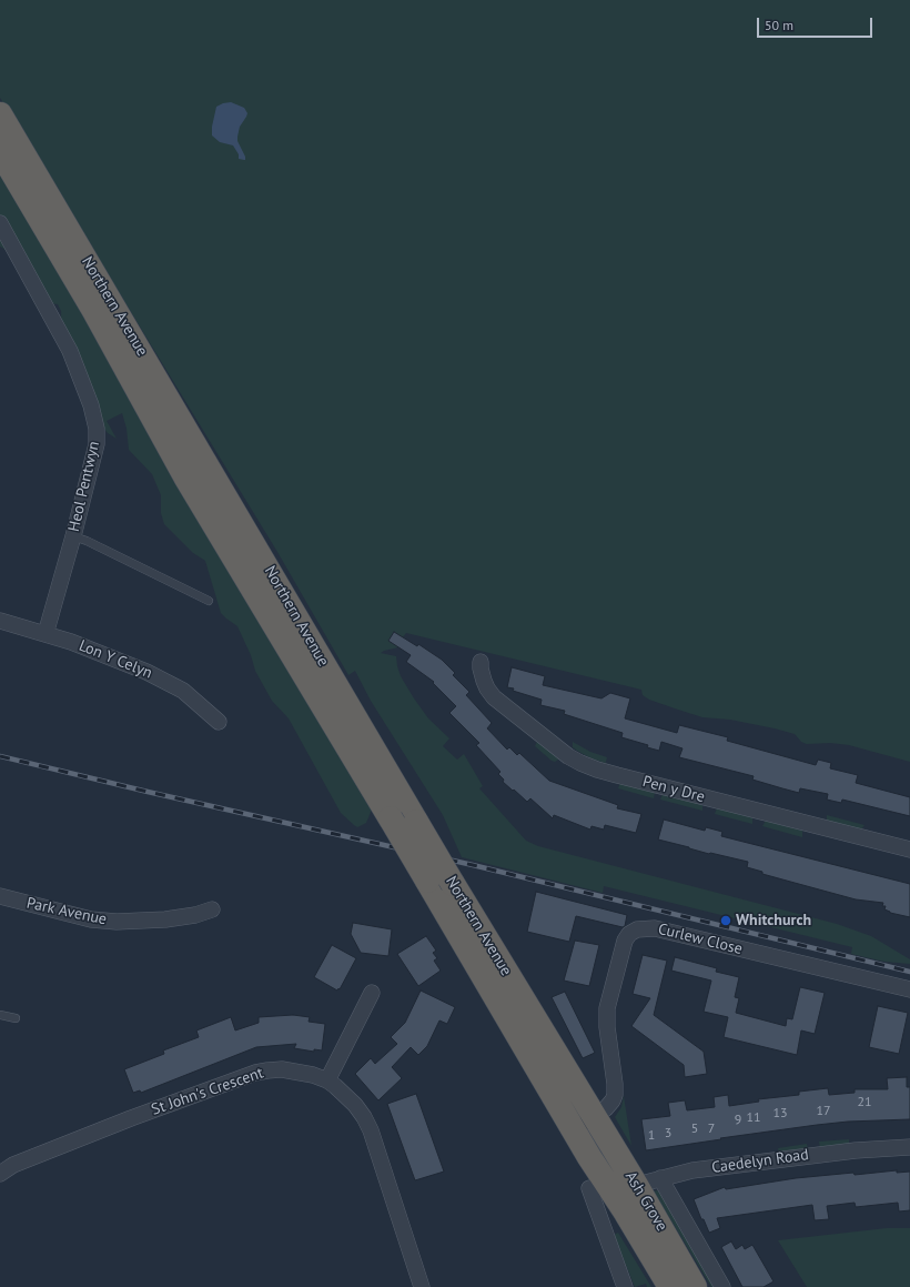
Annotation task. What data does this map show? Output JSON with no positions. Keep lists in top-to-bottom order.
{
  "streets": {
    "highway": ["Northern Avenue", "Ash Grove"],
    "street": [
      "Heol Pentwyn",
      "Lon Y Celyn",
      "Pen y Dre",
      "Park Avenue",
      "Curlew Close",
      "St John's Crescent",
      "Caedelyn Road"
    ]
  },
  "crossings": [
    ["Northern Avenue", "Curlew Close"],
    ["Northern Avenue", "Ash Grove"],
    ["Heol Pentwyn", "Lon Y Celyn"],
    ["Curlew Close", "Ash Grove"],
    ["Caedelyn Road", "Ash Grove"]
  ],
  "places": ["Whitchurch"],
  "house_numbers": [
    "21",
    "17",
    "13",
    "11",
    "9",
    "5",
    "7",
    "3",
    "1"
  ],
  "scale_bar": "50 m"
}
